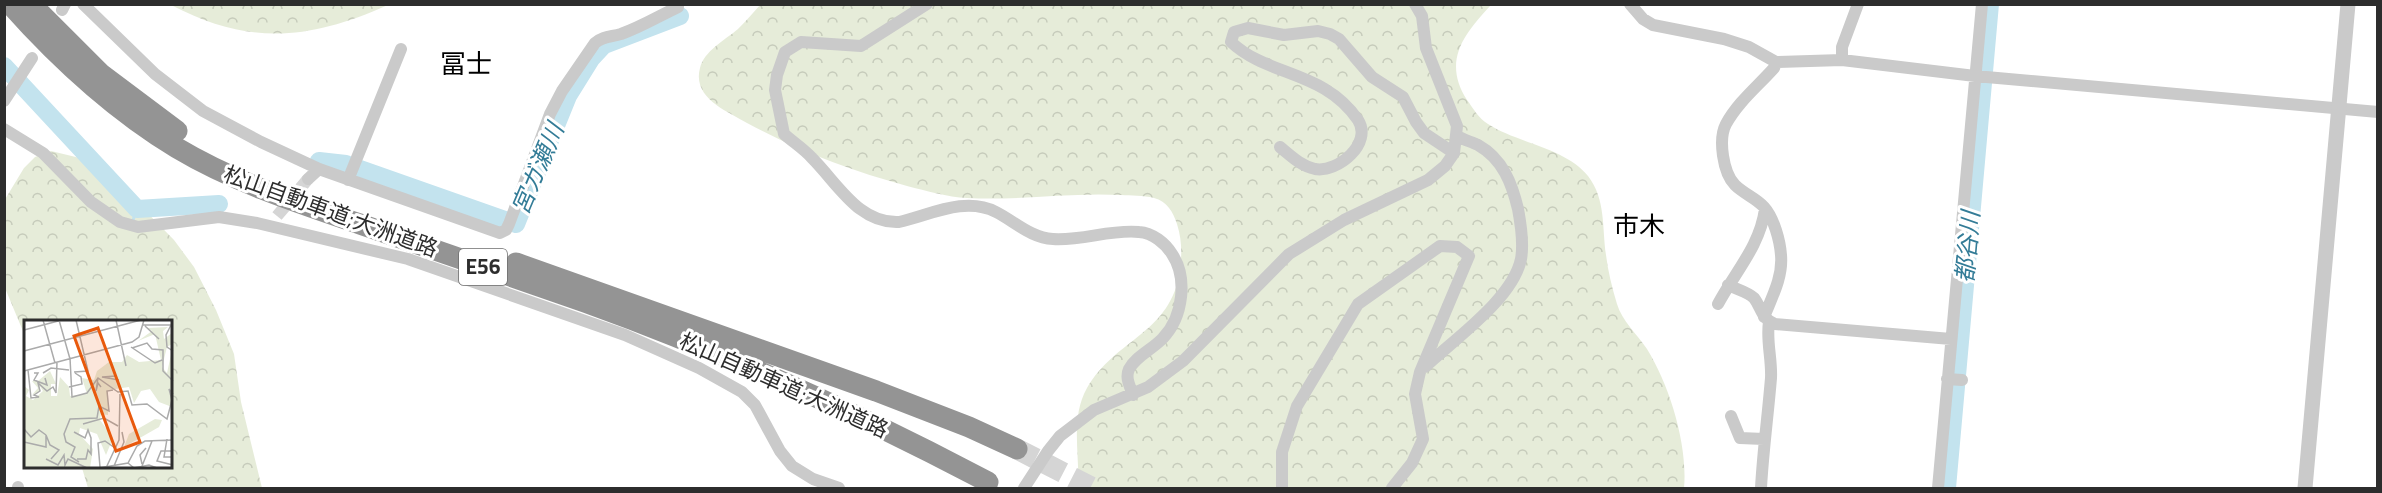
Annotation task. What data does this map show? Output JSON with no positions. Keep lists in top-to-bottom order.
{
  "streets": {
    "highway": ["松山自動車道;大洲道路", "E56"]
  },
  "districts": ["冨士", "市木"],
  "water": ["宮ガ瀬川", "都谷川"]
}
